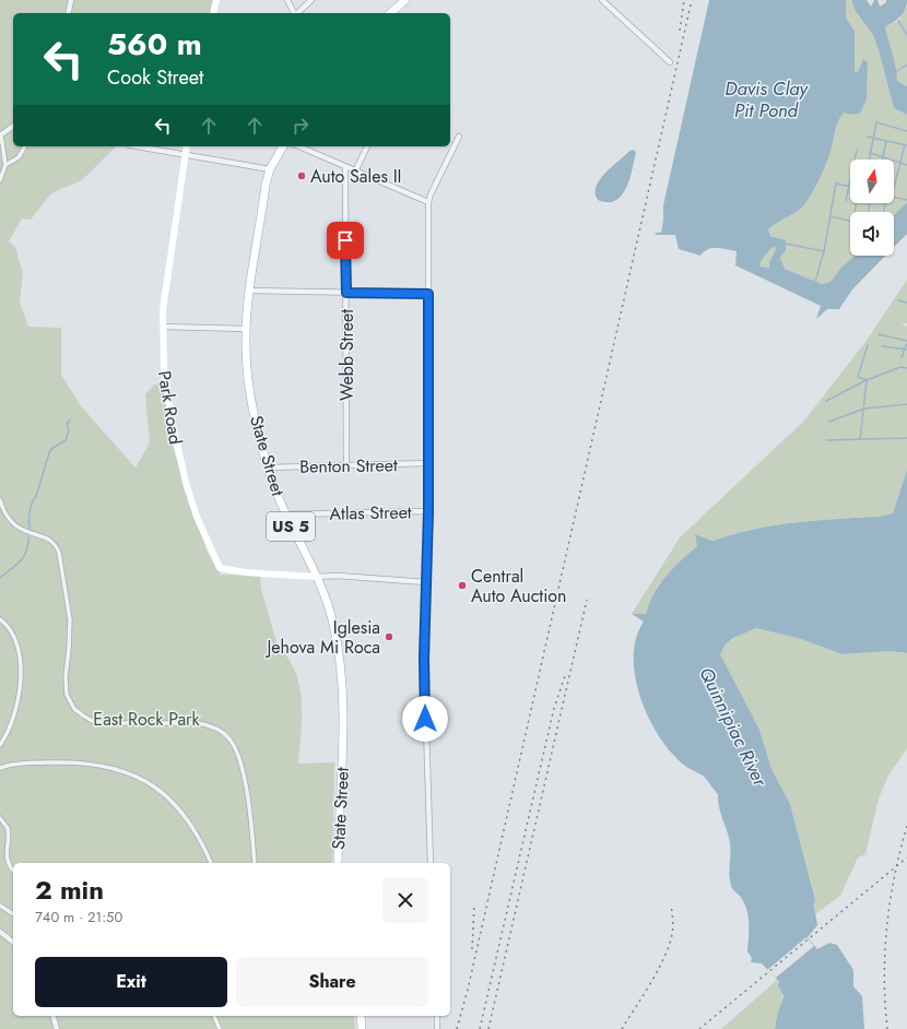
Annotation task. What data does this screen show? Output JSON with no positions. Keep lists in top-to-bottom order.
{
  "streets": {
    "main road": ["Park Road", "State Street", "US 5"],
    "street": ["Webb Street", "Benton Street", "Atlas Street"]
  },
  "crossings": [
    ["Webb Street", "Benton Street"],
    ["Park Road", "State Street"],
    ["State Street", "Benton Street"],
    ["State Street", "Atlas Street"]
  ],
  "water": ["Davis Clay Pit Pond", "Quinnipiac River"],
  "parks": ["East Rock Park"],
  "places": ["Auto Sales II", "Central Auto Auction", "Iglesia Jehova Mi Roca"],
  "north": "top",
  "page": {
    "turn": ["560 m", "Cook Street"],
    "heading": ["2 min", "740 m · 21:50"],
    "buttons": ["Exit", "Share"]
  }
}
